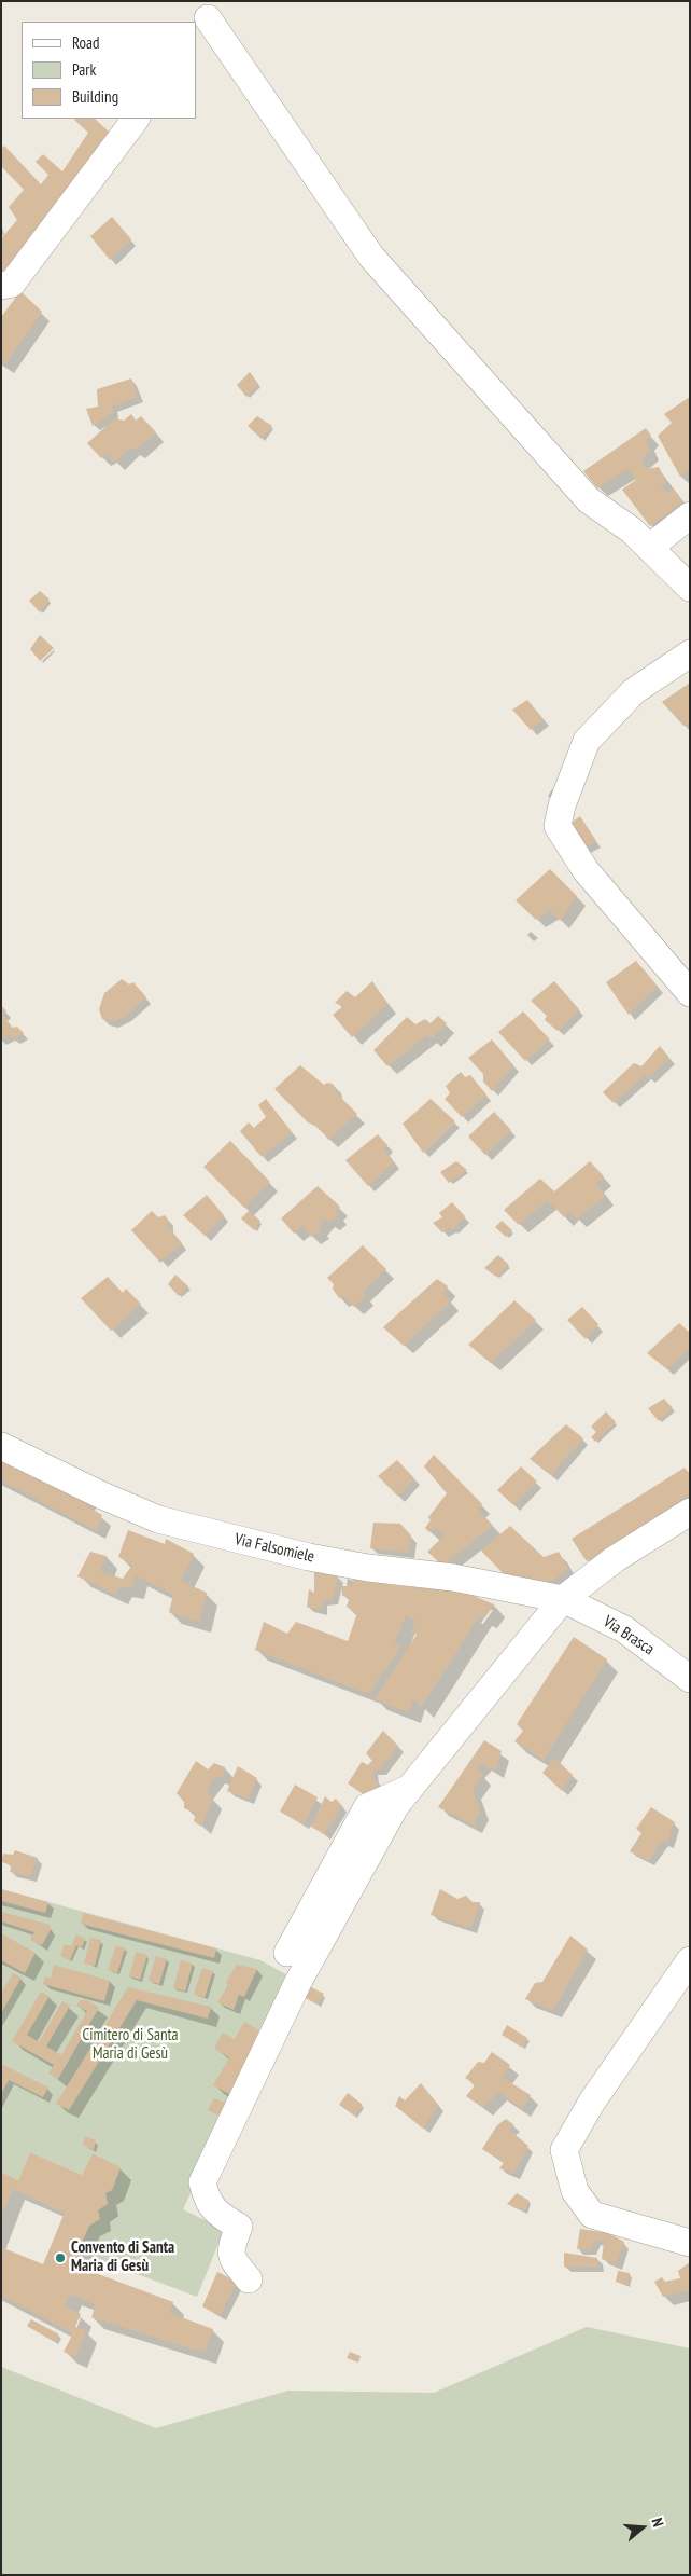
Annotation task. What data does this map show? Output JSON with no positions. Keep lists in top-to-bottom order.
{
  "streets": {
    "street": ["Via Falsomiele", "Via Brasca"]
  },
  "crossings": [
    ["Via Falsomiele", "Via Brasca"]
  ],
  "parks": ["Cimitero di Santa Maria di Gesù"],
  "places": ["Convento di Santa Maria di Gesù"],
  "legend": ["Road", "Park", "Building"],
  "north": "right"
}
